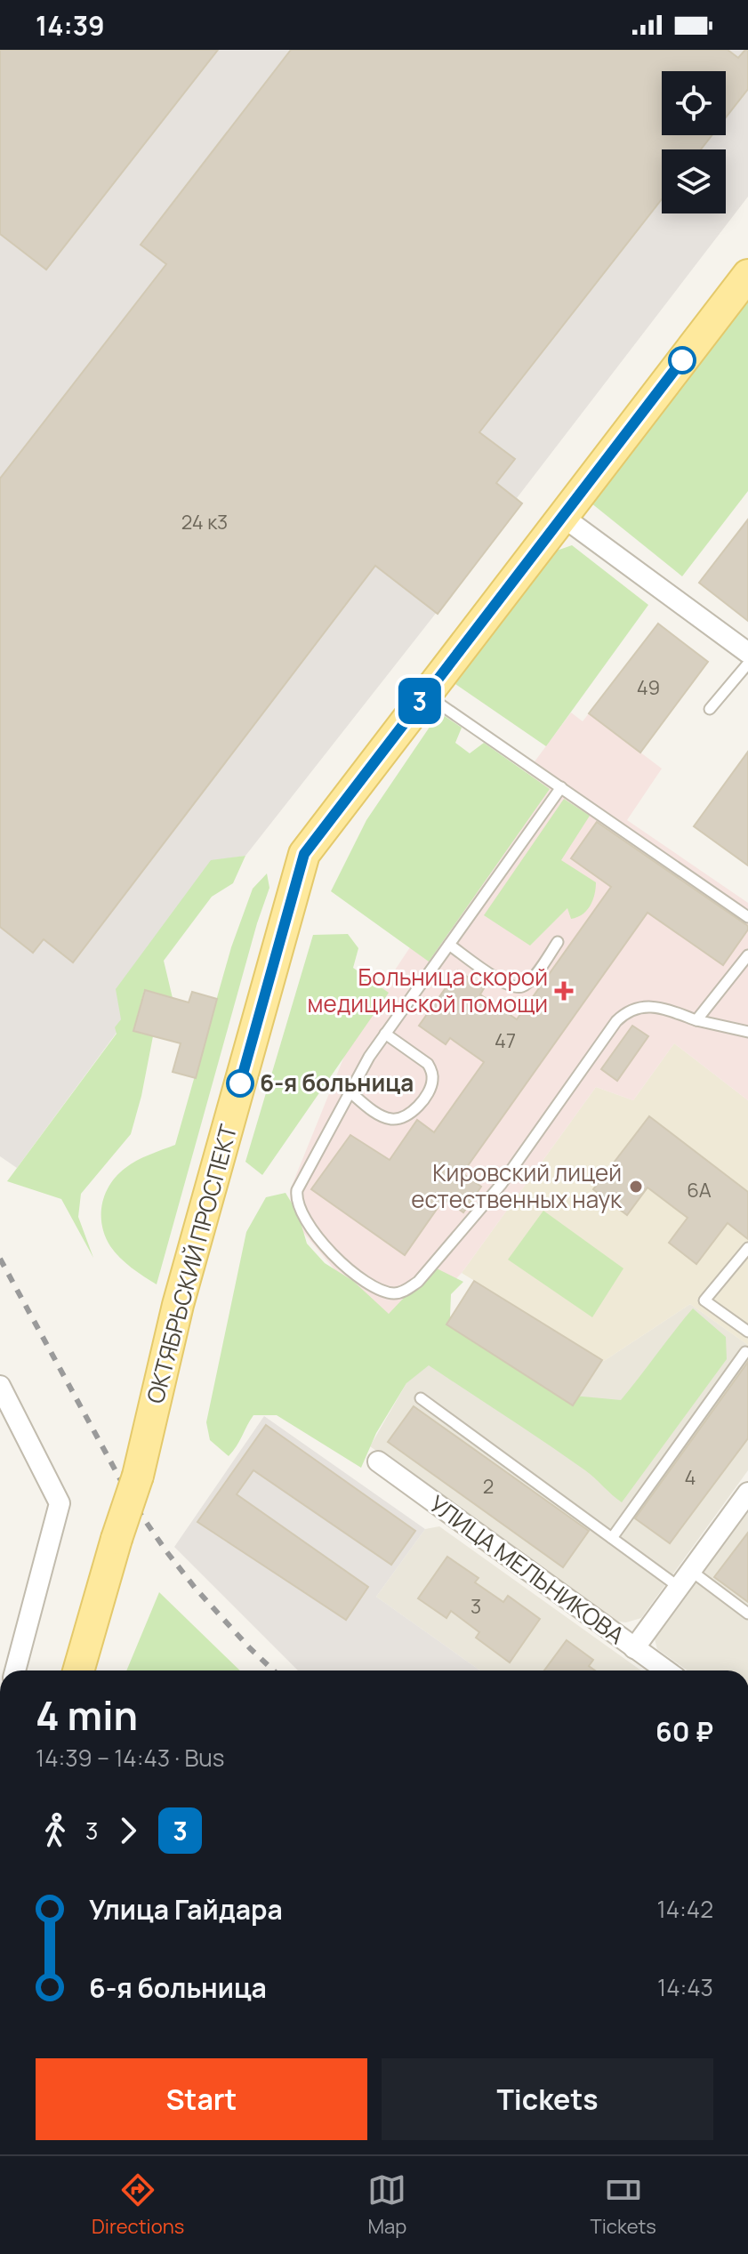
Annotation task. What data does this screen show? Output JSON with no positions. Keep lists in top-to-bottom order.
{
  "streets": {
    "main road": ["ОКТЯБРЬСКИЙ ПРОСПЕКТ"],
    "street": ["УЛИЦА МЕЛЬНИКОВА"]
  },
  "places": {
    "health": ["Больница скорой медицинской помощи"],
    "other": ["6-я больница", "Кировский лицей естественных наук"]
  },
  "lines": ["bus line 3"],
  "house_numbers": [
    "24 к3",
    "49",
    "47",
    "6А",
    "4",
    "2",
    "3"
  ],
  "page": {
    "status": "14:39",
    "on_map": "3",
    "heading": ["4 min", "14:39 – 14:43 · Bus", "60 ₽"],
    "legs": ["3", "3"],
    "list": [
      {
        "name": "Улица Гайдара",
        "value": "14:42"
      },
      {
        "name": "6-я больница",
        "value": "14:43"
      }
    ],
    "buttons": ["Start", "Tickets"],
    "tabs": ["Directions", "Map", "Tickets"]
  }
}
